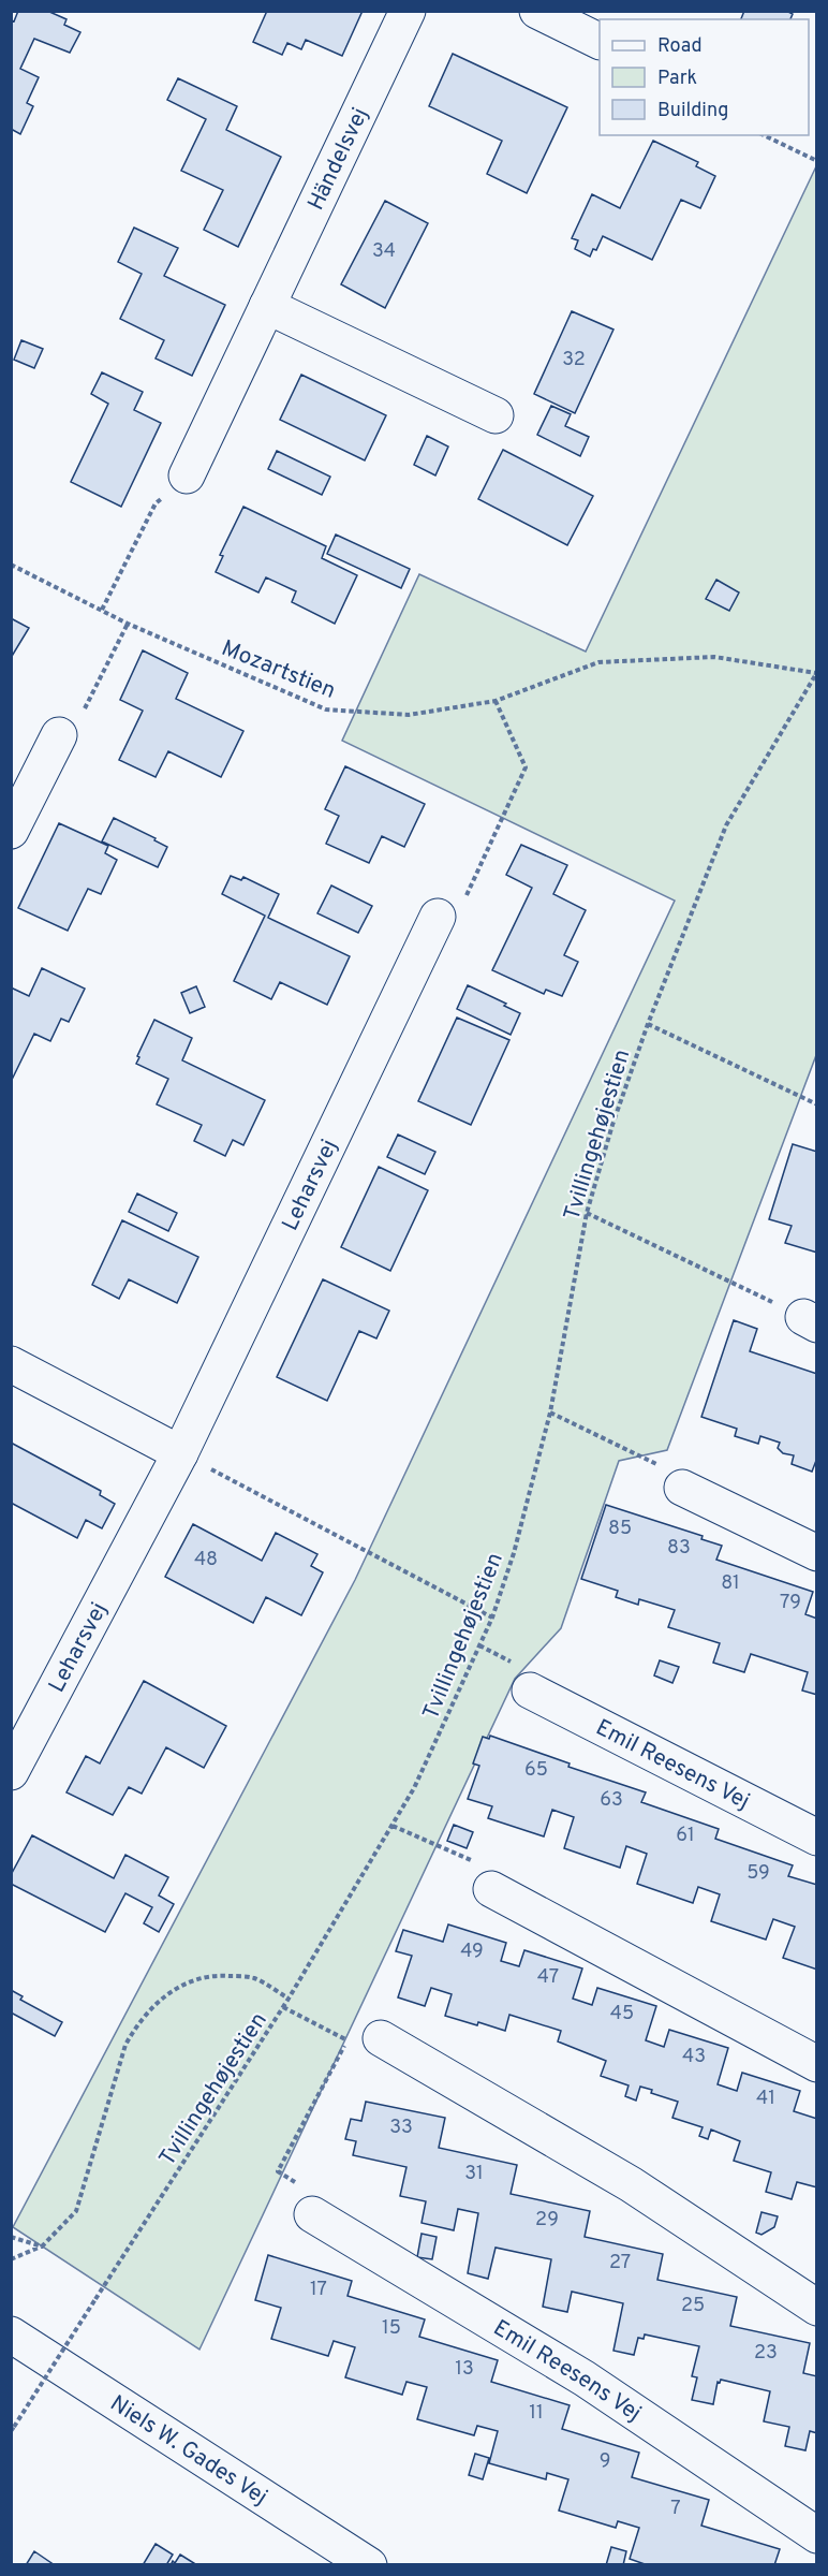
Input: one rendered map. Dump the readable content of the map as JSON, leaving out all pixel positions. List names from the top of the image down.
{
  "streets": {
    "street": [
      "Händelsvej",
      "Leharsvej",
      "Emil Reesens Vej",
      "Niels W. Gades Vej"
    ],
    "path": ["Mozartstien", "Tvillingehøjestien"]
  },
  "crossings": [
    ["Mozartstien", "Tvillingehøjestien"]
  ],
  "house_numbers": [
    "34",
    "32",
    "85",
    "83",
    "48",
    "81",
    "79",
    "65",
    "63",
    "61",
    "59",
    "49",
    "47",
    "45",
    "43",
    "41",
    "33",
    "31",
    "29",
    "27",
    "17",
    "25",
    "15",
    "23",
    "13",
    "11",
    "9",
    "7"
  ],
  "legend": ["Road", "Park", "Building"]
}
